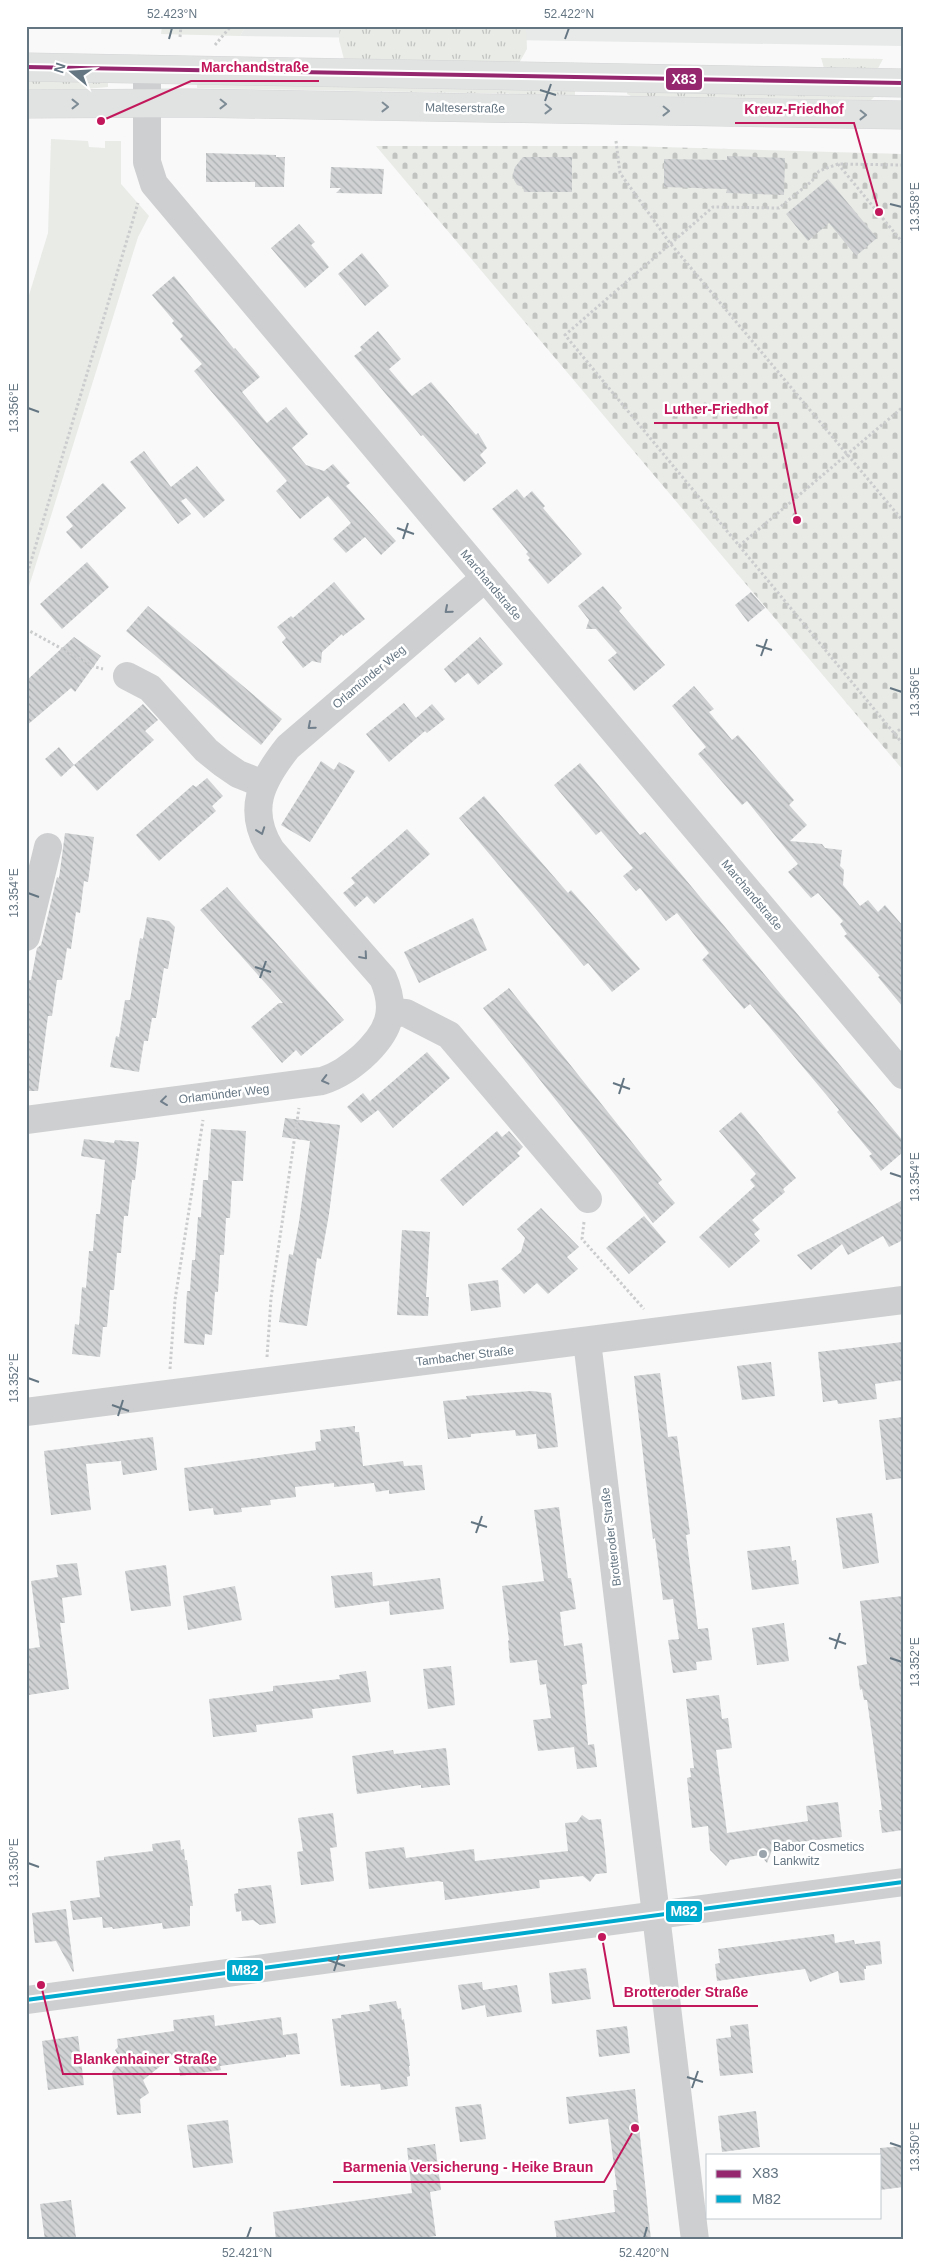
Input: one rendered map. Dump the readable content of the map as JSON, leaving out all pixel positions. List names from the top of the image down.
{
  "streets": {
    "main road": ["Malteserstraße"],
    "street": [
      "Marchandstraße",
      "Orlamünder Weg",
      "Tambacher Straße",
      "Brotteroder Straße"
    ]
  },
  "crossings": [
    ["Malteserstraße", "Marchandstraße"],
    ["Marchandstraße", "Orlamünder Weg"],
    ["Tambacher Straße", "Brotteroder Straße"]
  ],
  "places": [
    "Marchandstraße",
    "Kreuz-Friedhof",
    "Luther-Friedhof",
    "Babor Cosmetics Lankwitz",
    "Brotteroder Straße",
    "Blankenhainer Straße",
    "Barmenia Versicherung - Heike Braun"
  ],
  "lines": ["transit line X83", "transit line M82"],
  "legend": ["X83", "M82"],
  "north": "left",
  "coordinates": [
    "52.423°N",
    "52.422°N",
    "13.358°E",
    "13.356°E",
    "13.354°E",
    "13.352°E",
    "13.350°E",
    "52.421°N",
    "52.420°N"
  ]
}
